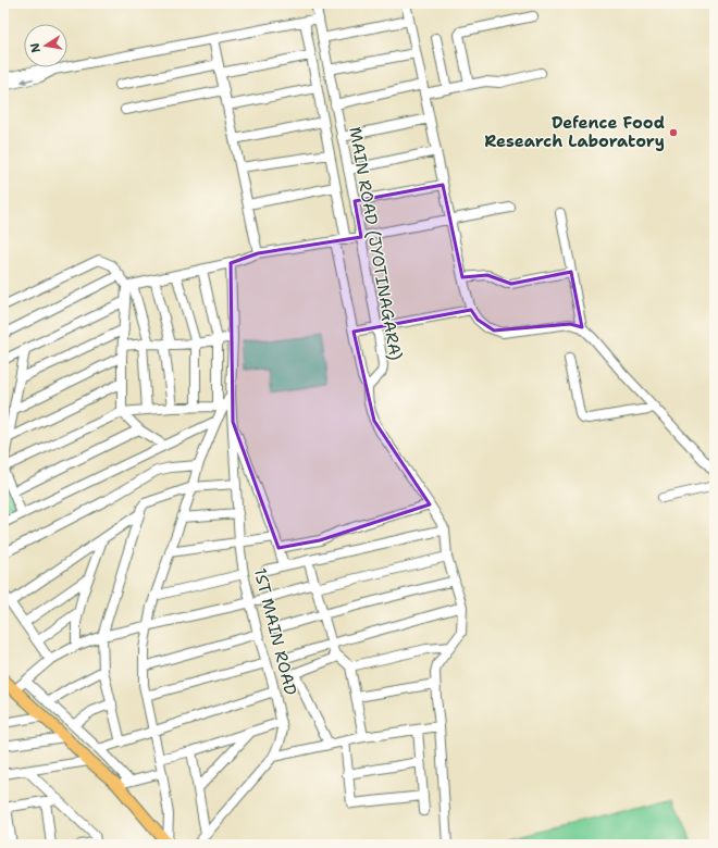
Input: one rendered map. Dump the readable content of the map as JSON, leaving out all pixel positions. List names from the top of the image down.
{
  "streets": {
    "street": ["MAIN ROAD (JYOTINAGARA)", "1ST MAIN ROAD"]
  },
  "places": ["Defence Food Research Laboratory"],
  "north": "left"
}
